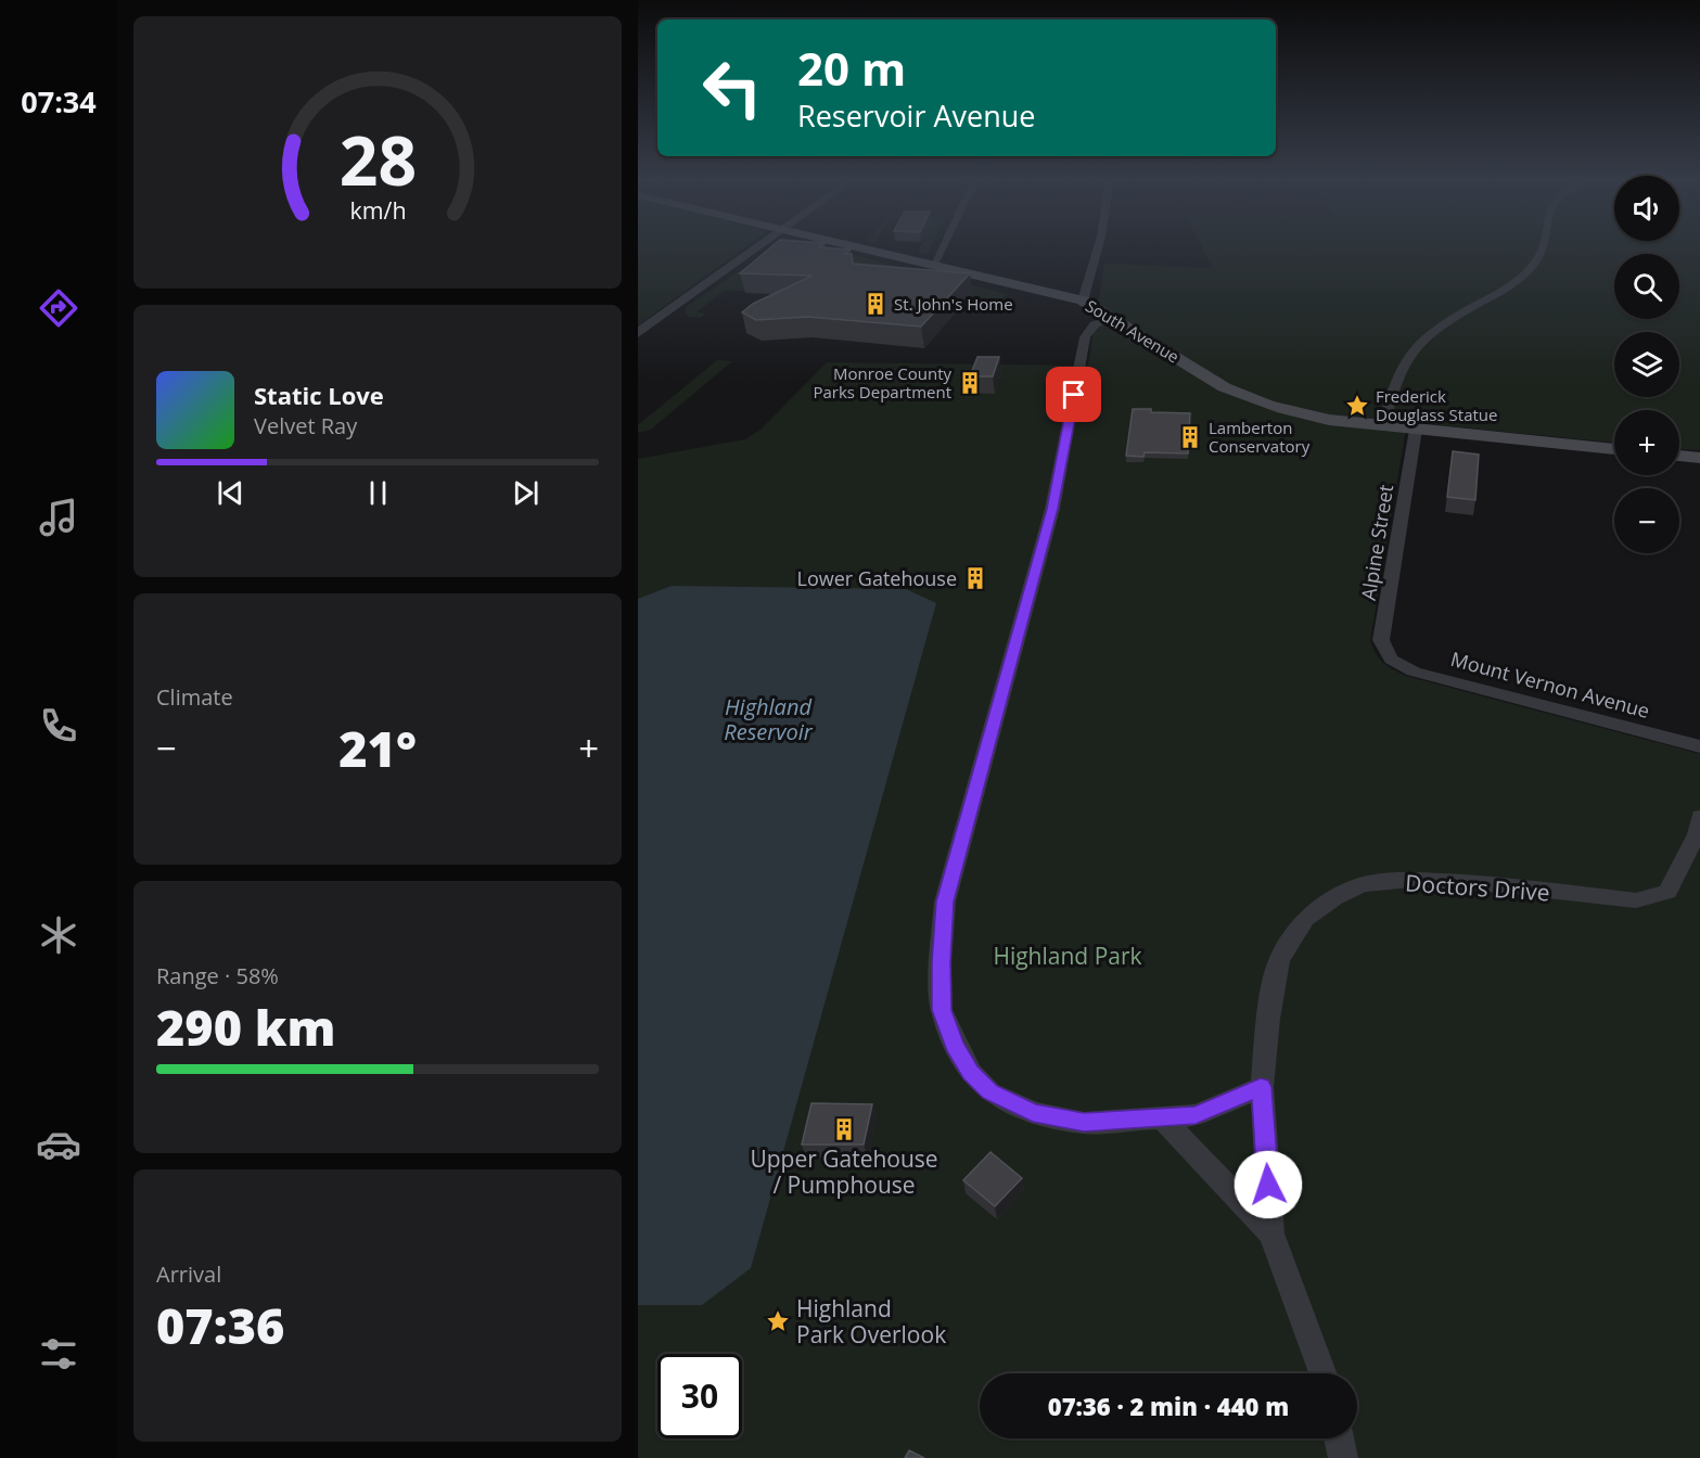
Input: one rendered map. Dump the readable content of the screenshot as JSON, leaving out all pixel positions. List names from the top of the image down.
{
  "streets": {
    "main road": ["South Avenue"],
    "street": ["Alpine Street", "Mount Vernon Avenue", "Doctors Drive"]
  },
  "crossings": [
    ["South Avenue", "Alpine Street"],
    ["Alpine Street", "Mount Vernon Avenue"]
  ],
  "water": ["Highland Reservoir"],
  "parks": ["Highland Park"],
  "places": {
    "building": [
      "St. John's Home",
      "Monroe County Parks Department",
      "Lamberton Conservatory",
      "Lower Gatehouse",
      "Upper Gatehouse / Pumphouse"
    ],
    "place": ["Frederick Douglass Statue", "Highland Park Overlook"]
  },
  "page": {
    "tabs": "07:34",
    "turn": ["20 m", "Reservoir Avenue"],
    "map_buttons": ["+", "−"],
    "song": ["Static Love", "Velvet Ray"],
    "tile": [
      "Climate",
      ["Range · 58%", "290 km"],
      ["Arrival", "07:36"]
    ],
    "heat": ["−", "21°", "+"],
    "limit": "30",
    "trip": "07:36 · 2 min · 440 m",
    "gauge": ["28", "km/h"]
  }
}
